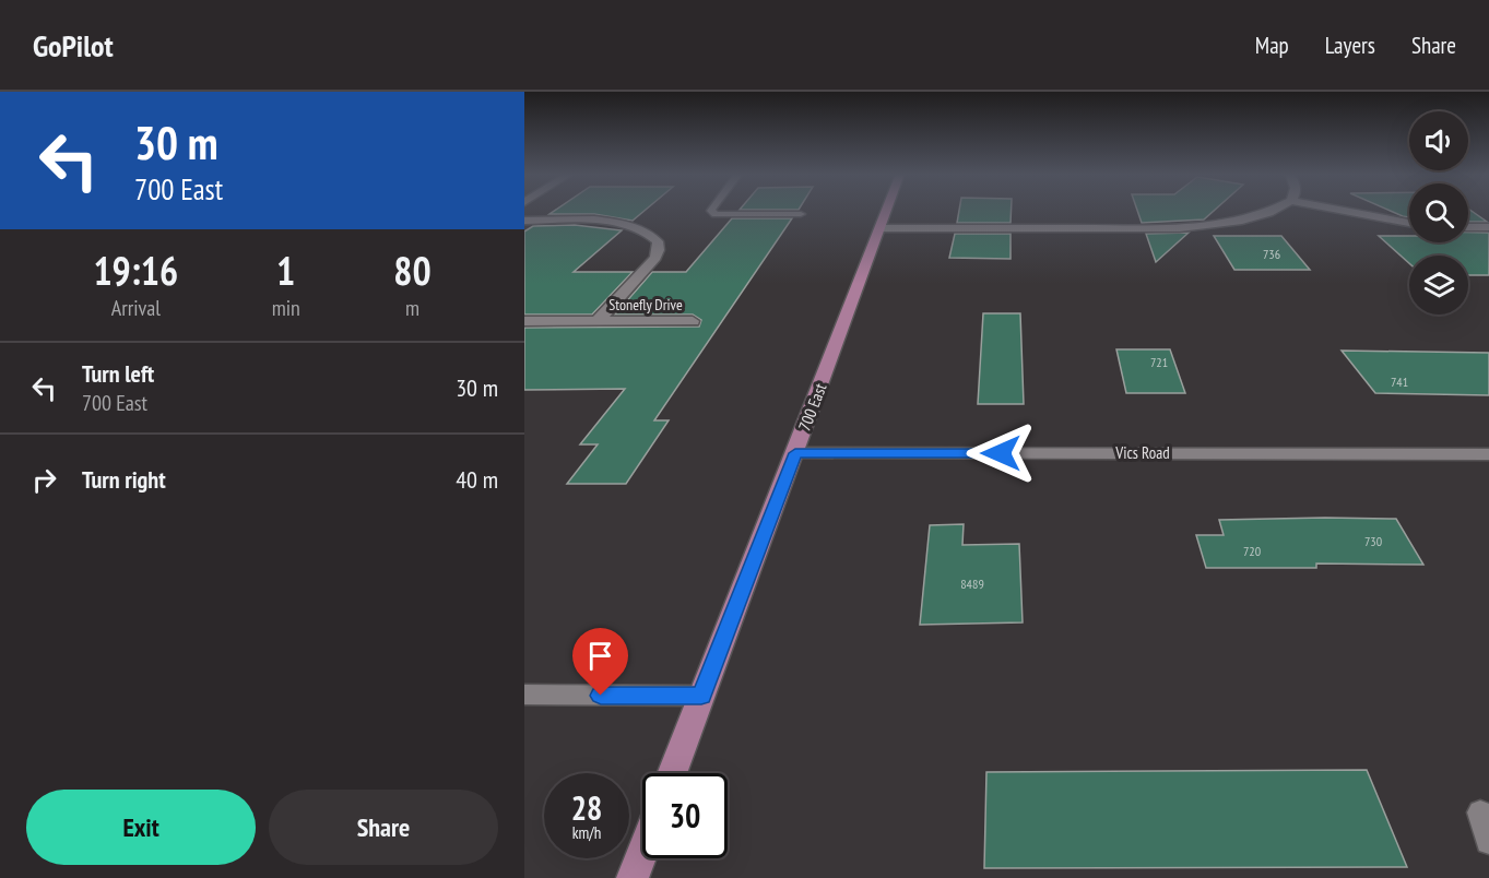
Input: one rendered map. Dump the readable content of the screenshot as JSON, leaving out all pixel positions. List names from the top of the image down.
{
  "streets": {
    "main road": ["700 East"],
    "street": ["Stonefly Drive", "Vics Road"]
  },
  "crossings": [
    ["700 East", "Vics Road"]
  ],
  "house_numbers": [
    "736",
    "721",
    "741",
    "730",
    "720",
    "8489"
  ],
  "page": {
    "header": "GoPilot",
    "nav": ["Map", "Layers", "Share"],
    "turn": ["30 m", "700 East"],
    "eta": [
      "19:16",
      "Arrival",
      "1",
      "min",
      "80",
      "m"
    ],
    "list": [
      {
        "name": "Turn left",
        "note": "700 East",
        "value": "30 m"
      },
      {
        "name": "Turn right",
        "value": "40 m"
      }
    ],
    "speed": "28 km/h",
    "limit": "30",
    "buttons": ["Exit", "Share"]
  }
}
